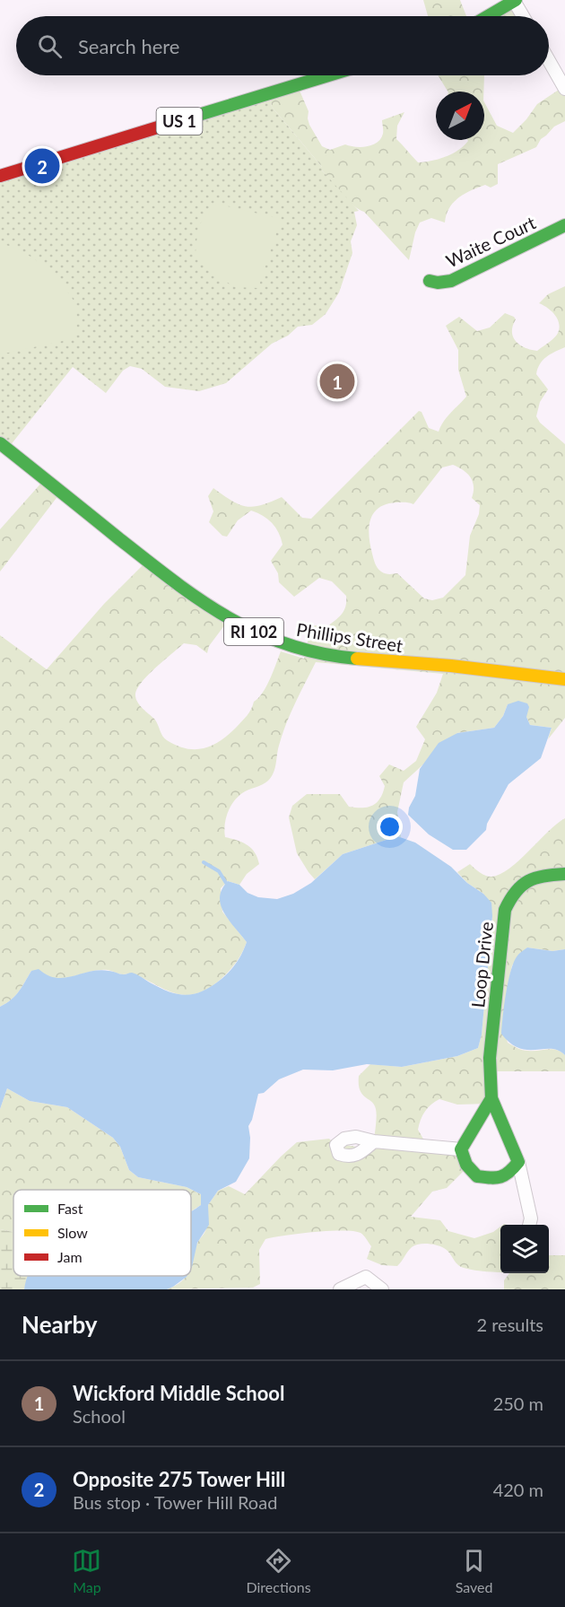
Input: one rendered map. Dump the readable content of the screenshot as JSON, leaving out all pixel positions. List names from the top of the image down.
{
  "streets": {
    "main road": [
      "US 1",
      "Waite Court",
      "RI 102",
      "Phillips Street",
      "Loop Drive"
    ]
  },
  "legend": ["Fast", "Slow", "Jam"],
  "north": "top right",
  "page": {
    "search": "Search here",
    "pins": ["2", "1"],
    "heading": ["Nearby", "2 results"],
    "list": [
      {
        "mark": "1",
        "name": "Wickford Middle School",
        "note": "School",
        "value": "250 m"
      },
      {
        "mark": "2",
        "name": "Opposite 275 Tower Hill",
        "note": "Bus stop · Tower Hill Road",
        "value": "420 m"
      }
    ],
    "nav": ["Map", "Directions", "Saved"]
  }
}
